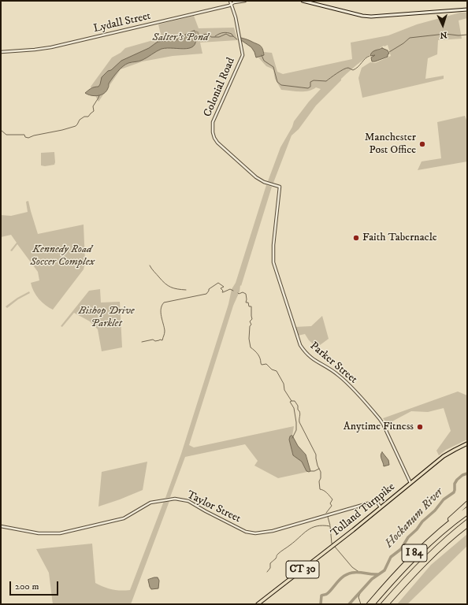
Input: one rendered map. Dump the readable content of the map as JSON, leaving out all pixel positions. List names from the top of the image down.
{
  "streets": {
    "highway": ["I 84"],
    "main road": ["Tolland Turnpike", "CT 30"],
    "street": [
      "Lydall Street",
      "Colonial Road",
      "Parker Street",
      "Taylor Street"
    ]
  },
  "crossings": [
    ["Lydall Street", "Colonial Road"],
    ["Colonial Road", "Parker Street"],
    ["Parker Street", "Tolland Turnpike"],
    ["Taylor Street", "Tolland Turnpike"]
  ],
  "water": ["Hockanum River"],
  "parks": ["Salter's Pond", "Kennedy Road Soccer Complex", "Bishop Drive Parklet"],
  "places": ["Manchester Post Office", "Faith Tabernacle", "Anytime Fitness"],
  "scale_bar": "200 m",
  "north": "bottom"
}
